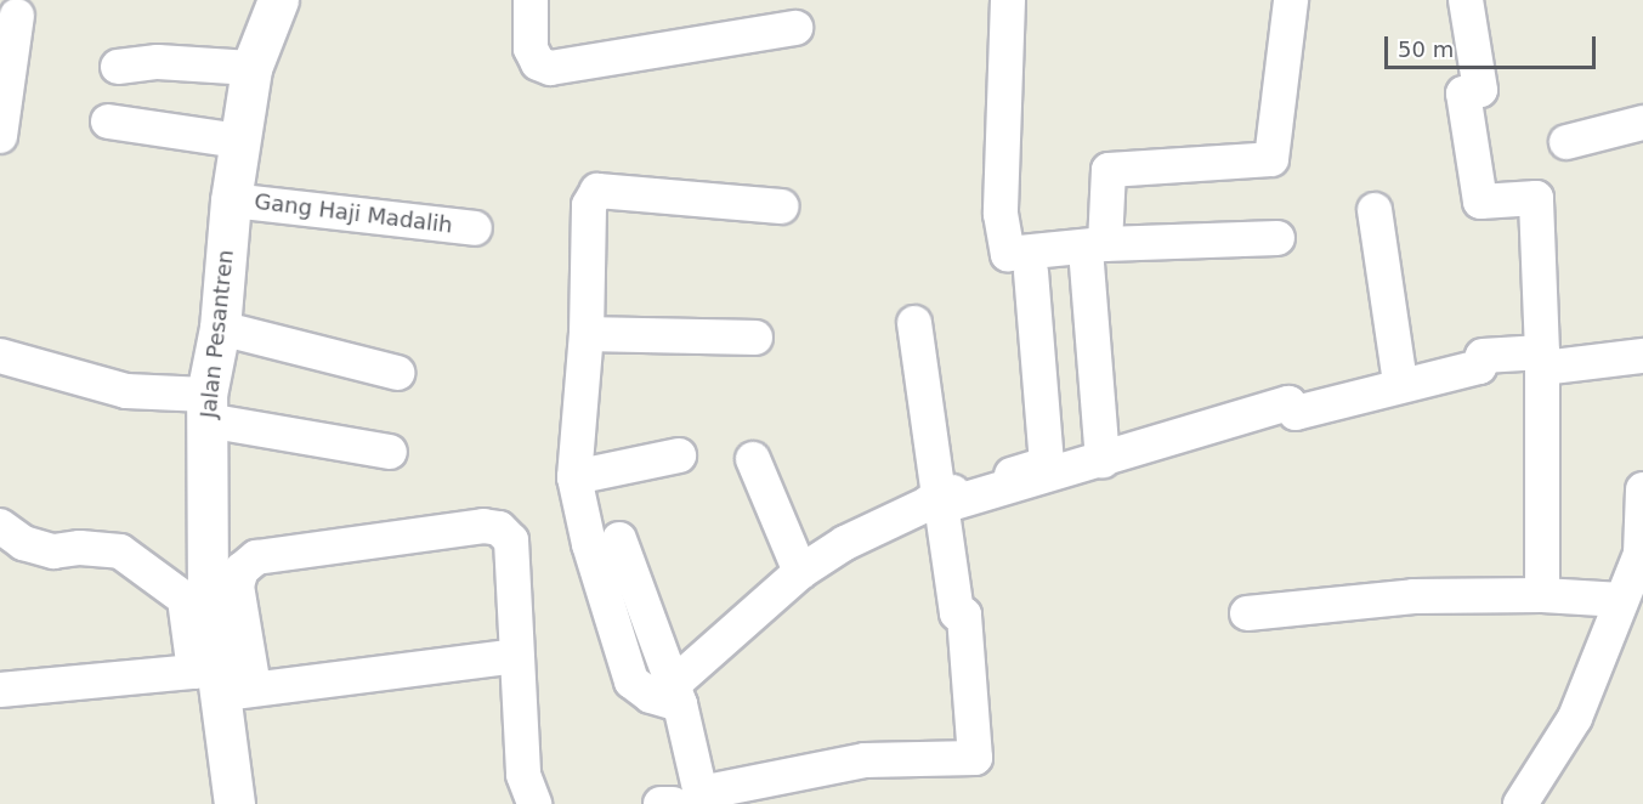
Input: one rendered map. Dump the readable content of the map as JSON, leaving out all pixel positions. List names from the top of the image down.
{
  "streets": {
    "street": ["Gang Haji Madalih", "Jalan Pesantren"]
  },
  "crossings": [
    ["Gang Haji Madalih", "Jalan Pesantren"]
  ],
  "scale_bar": "50 m"
}
